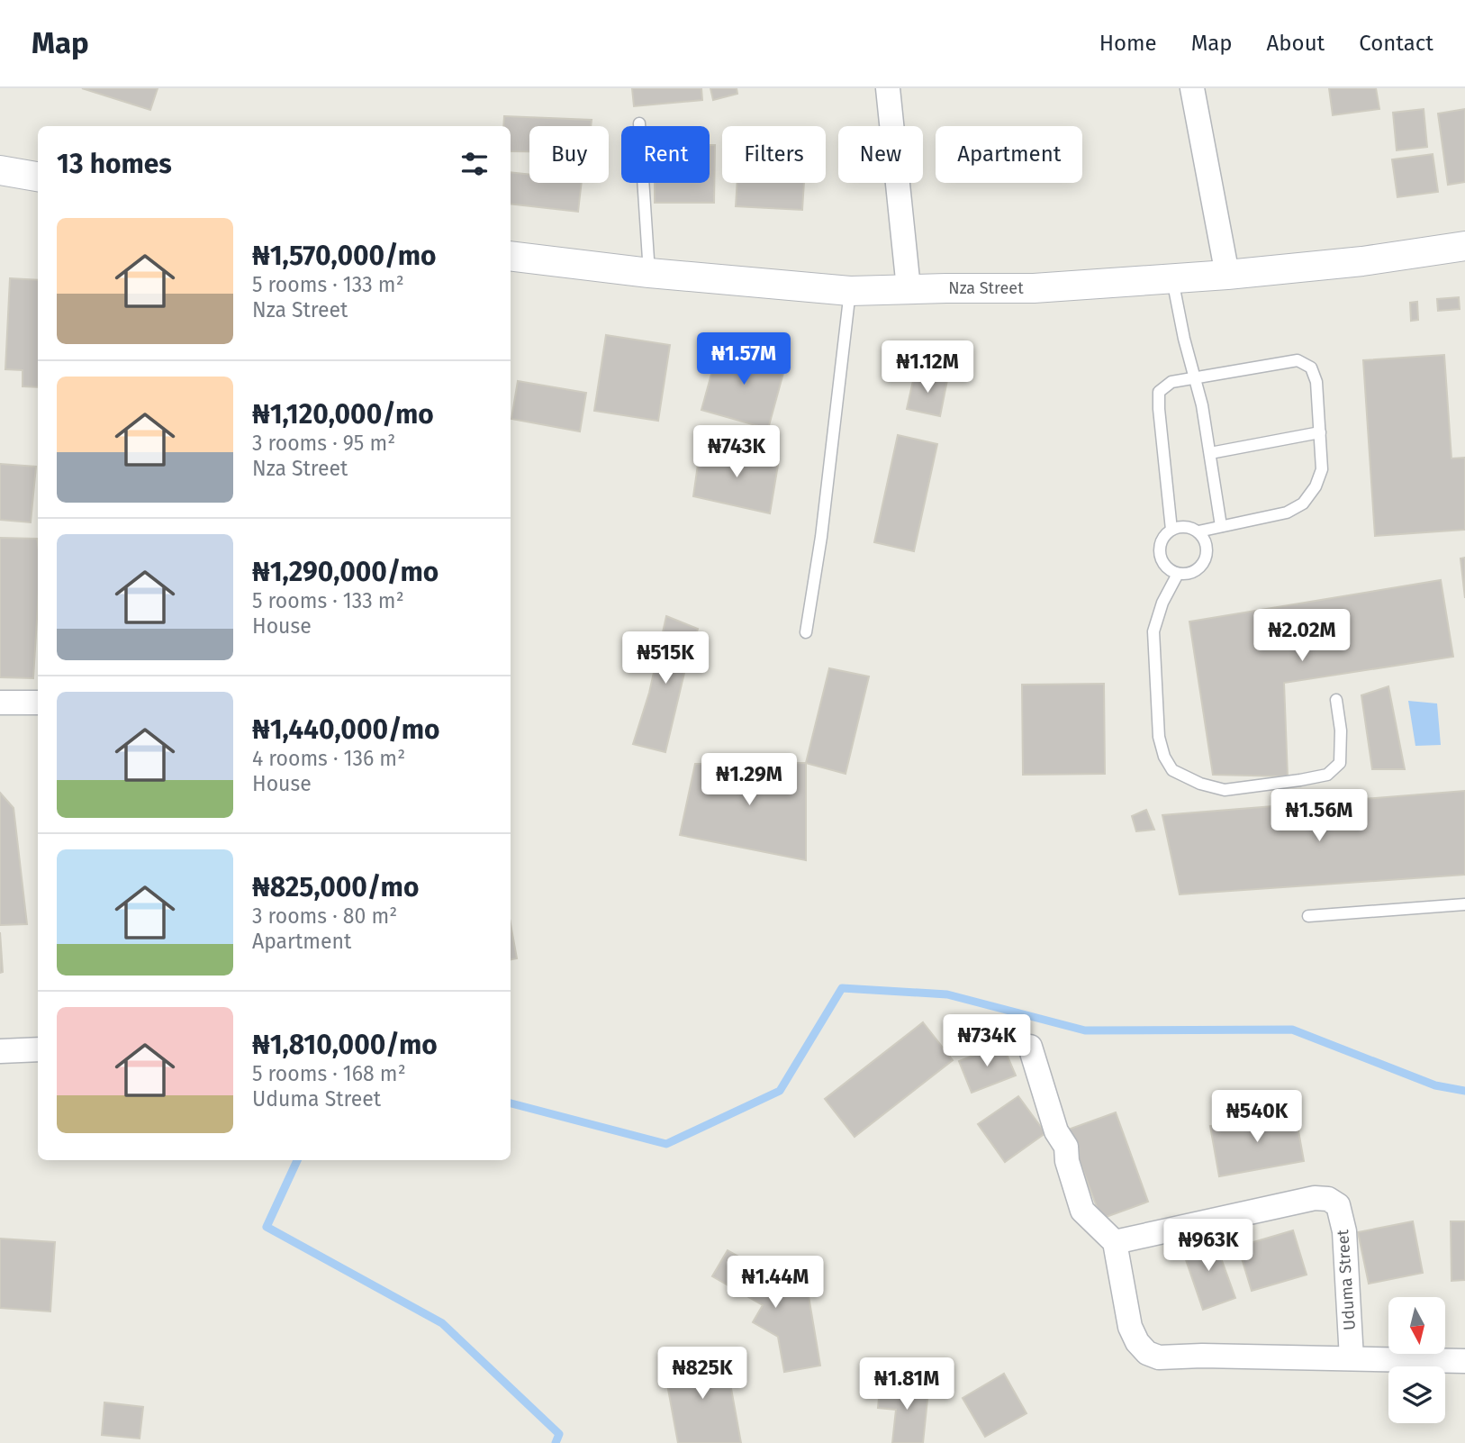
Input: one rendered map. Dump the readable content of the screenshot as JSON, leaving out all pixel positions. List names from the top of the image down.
{
  "streets": {
    "street": ["Nza Street", "Uduma Street"]
  },
  "north": "bottom",
  "page": {
    "header": "Map",
    "nav": [
      "Home",
      "Map",
      "About",
      "Contact"
    ],
    "chip": [
      "Buy",
      "Rent",
      "Filters",
      "New",
      "Apartment"
    ],
    "heading": "13 homes",
    "list": [
      {
        "name": "₦1,570,000/mo",
        "note": "5 rooms · 133 m² · Nza Street"
      },
      {
        "name": "₦1,120,000/mo",
        "note": "3 rooms · 95 m² · Nza Street"
      },
      {
        "name": "₦1,290,000/mo",
        "note": "5 rooms · 133 m² · House"
      },
      {
        "name": "₦1,440,000/mo",
        "note": "4 rooms · 136 m² · House"
      },
      {
        "name": "₦825,000/mo",
        "note": "3 rooms · 80 m² · Apartment"
      },
      {
        "name": "₦1,810,000/mo",
        "note": "5 rooms · 168 m² · Uduma Street"
      }
    ],
    "price": [
      "₦1.57M",
      "₦1.12M",
      "₦743K",
      "₦2.02M",
      "₦515K",
      "₦1.29M",
      "₦1.56M",
      "₦734K",
      "₦540K",
      "₦963K",
      "₦1.44M",
      "₦825K",
      "₦1.81M"
    ]
  }
}
